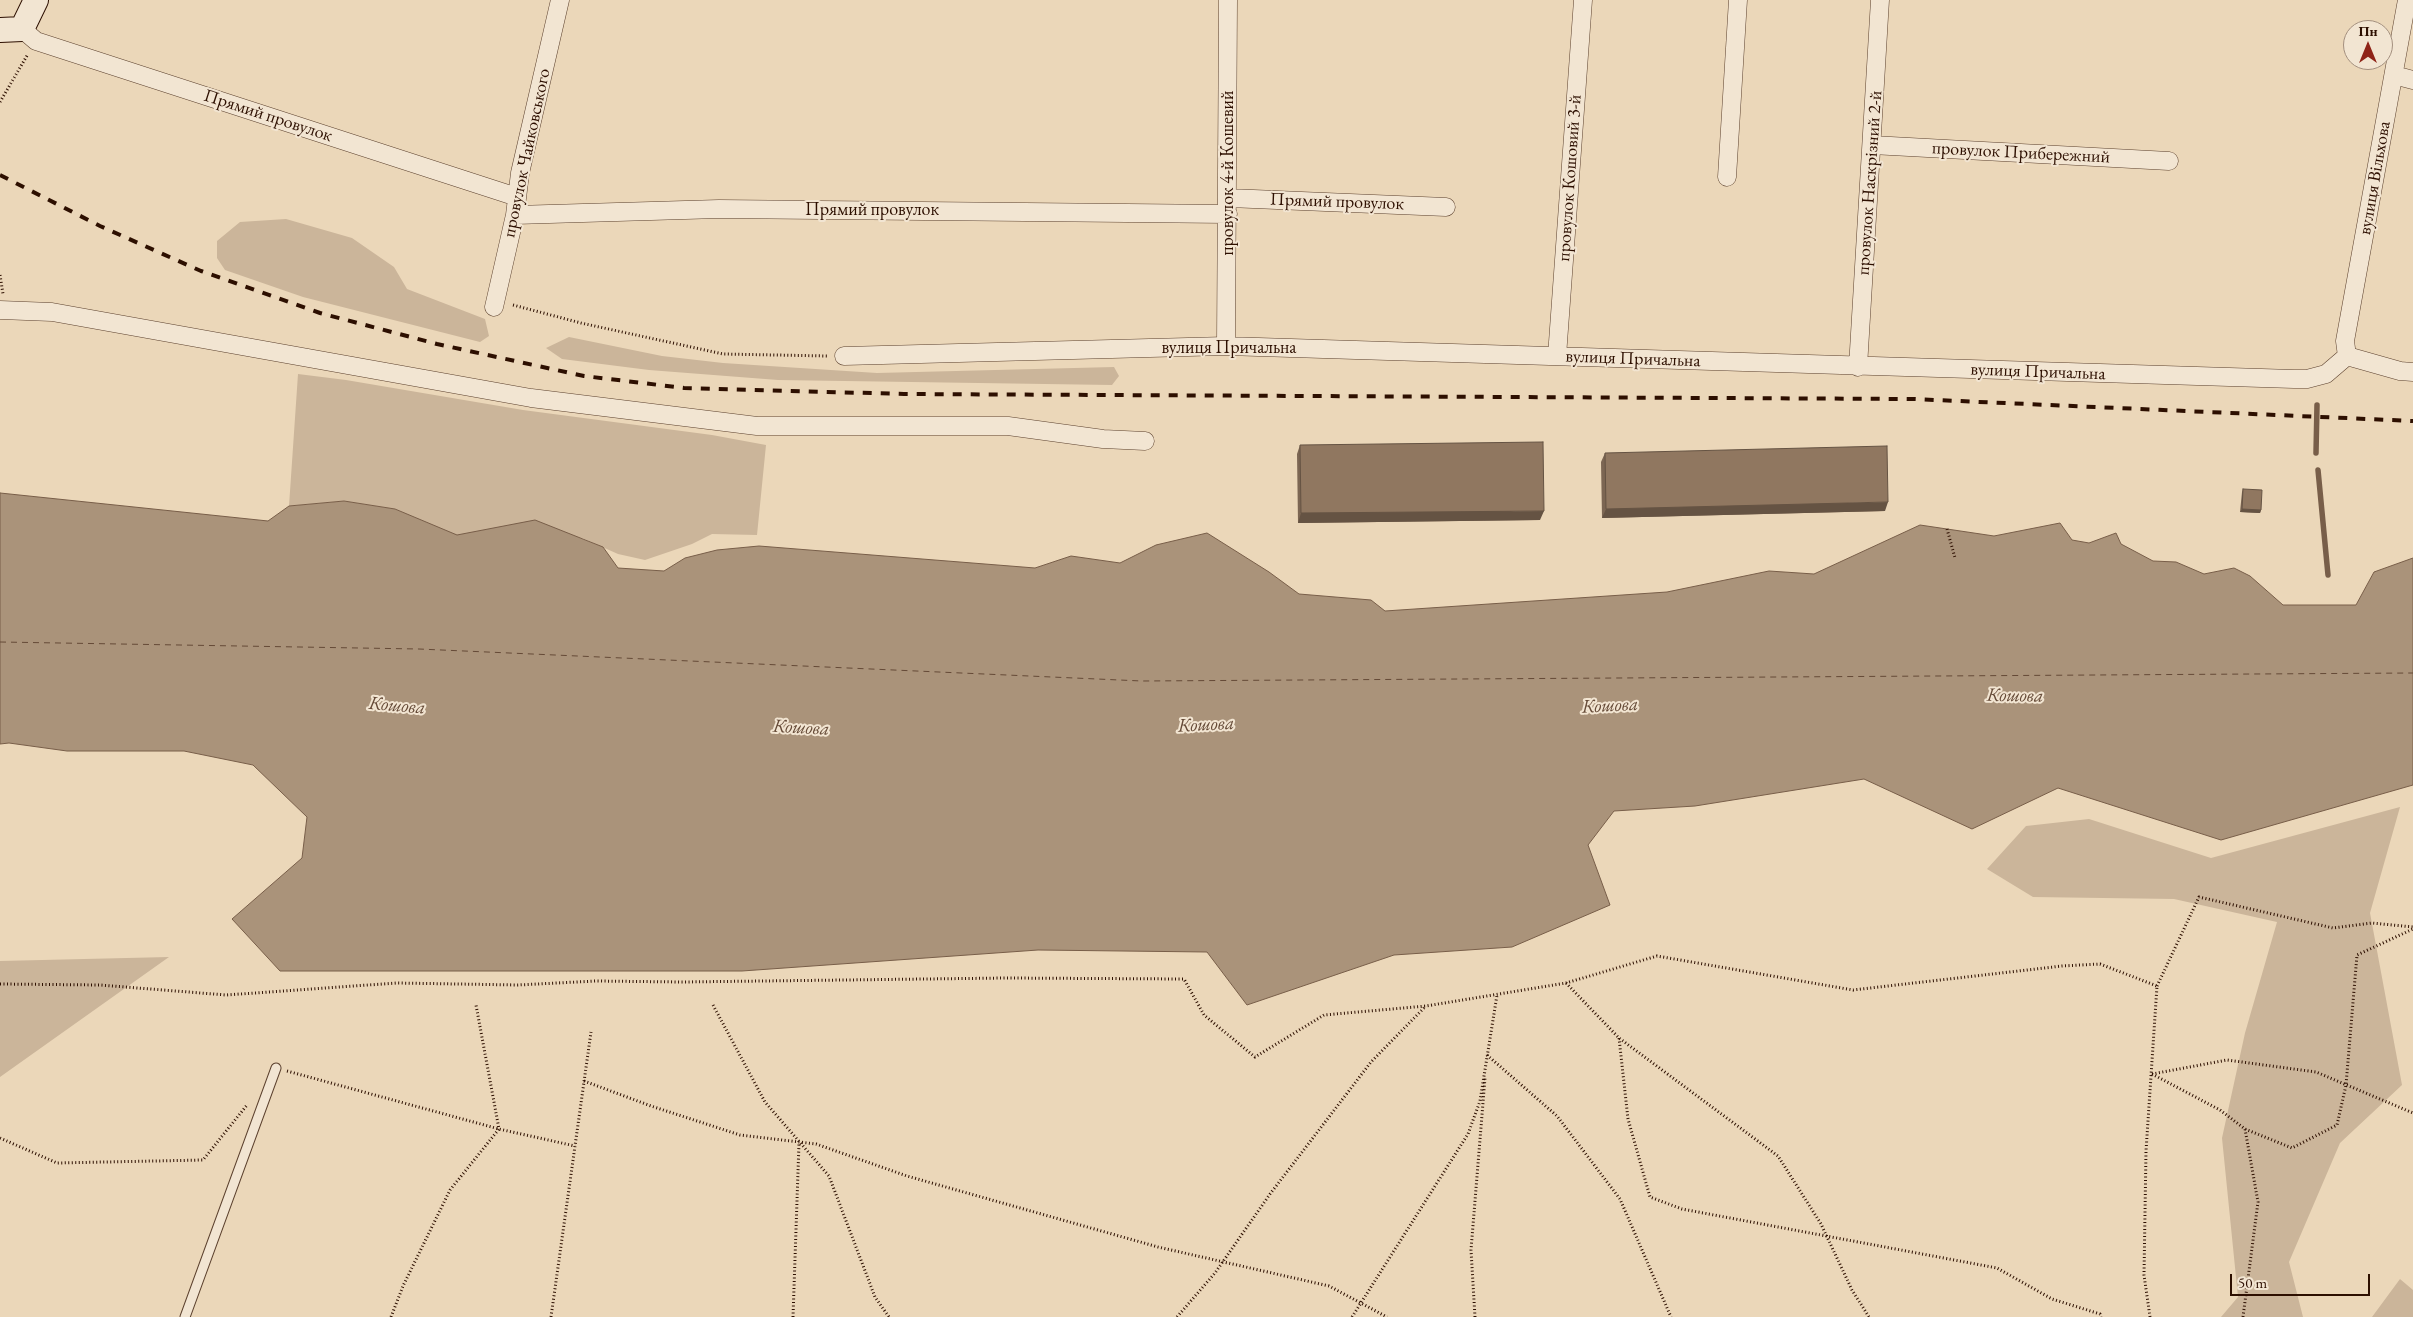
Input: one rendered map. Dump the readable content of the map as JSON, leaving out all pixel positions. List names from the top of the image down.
{
  "streets": {
    "street": [
      "Прямий провулок",
      "провулок Чайковського",
      "провулок Прибережний",
      "провулок 4-й Кошевий",
      "провулок Кошовий 3-й",
      "вулиця Вільхова",
      "провулок Наскрізний 2-й",
      "вулиця Причальна"
    ]
  },
  "crossings": [
    ["Прямий провулок", "провулок Чайковського"],
    ["Прямий провулок", "провулок 4-й Кошевий"],
    ["провулок Прибережний", "провулок Наскрізний 2-й"],
    ["провулок 4-й Кошевий", "вулиця Причальна"],
    ["провулок Кошовий 3-й", "вулиця Причальна"],
    ["вулиця Вільхова", "вулиця Причальна"],
    ["провулок Наскрізний 2-й", "вулиця Причальна"]
  ],
  "water": ["Кошова"],
  "scale_bar": "50 m",
  "north": "top"
}
